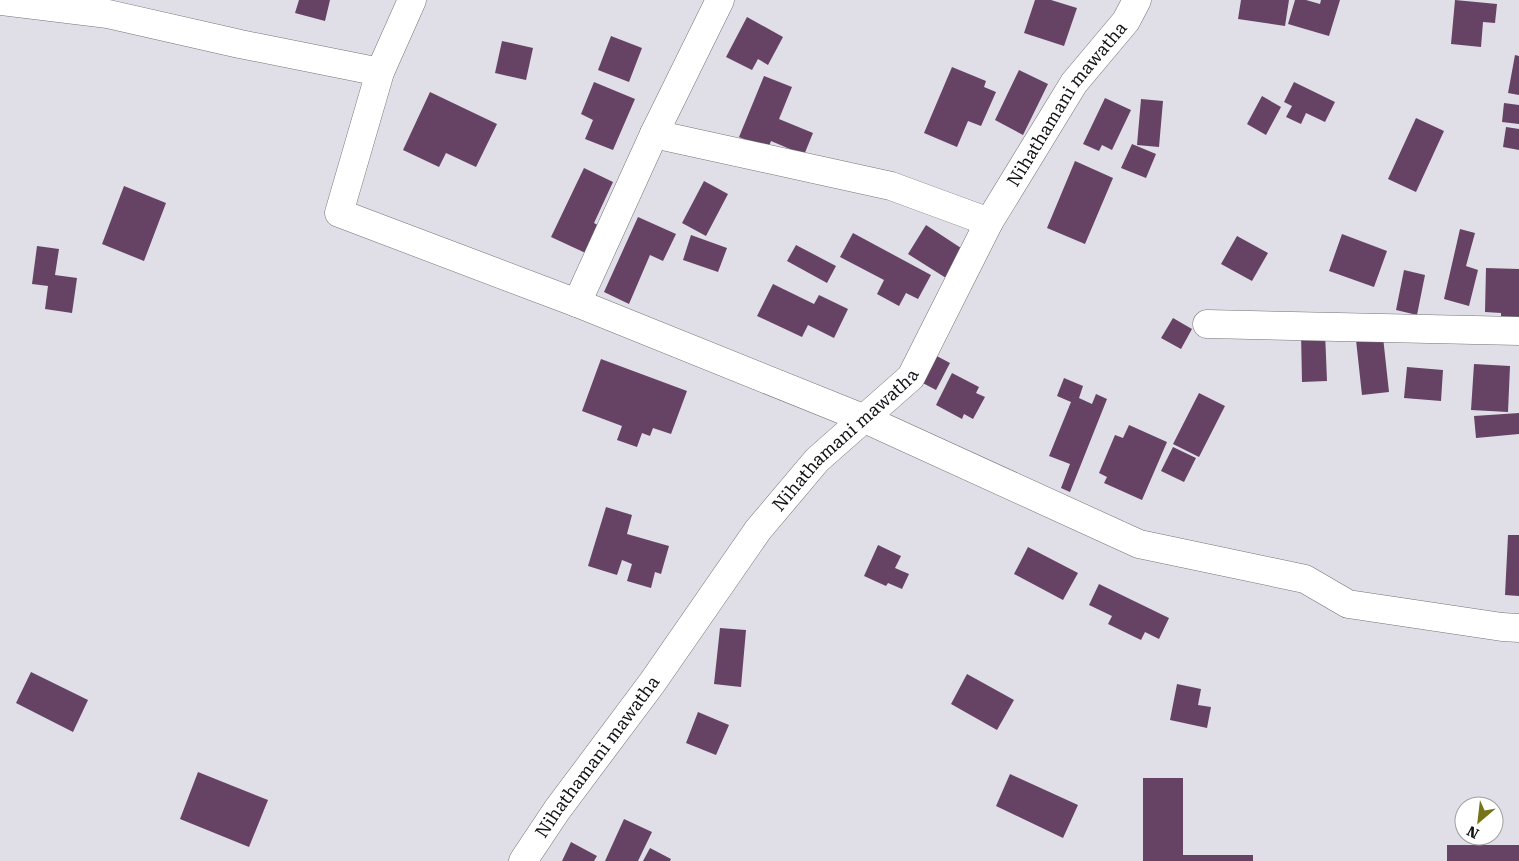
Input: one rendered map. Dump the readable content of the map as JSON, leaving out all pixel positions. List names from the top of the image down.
{
  "streets": {
    "street": ["Nihathamani mawatha"]
  },
  "north": "bottom left"
}
